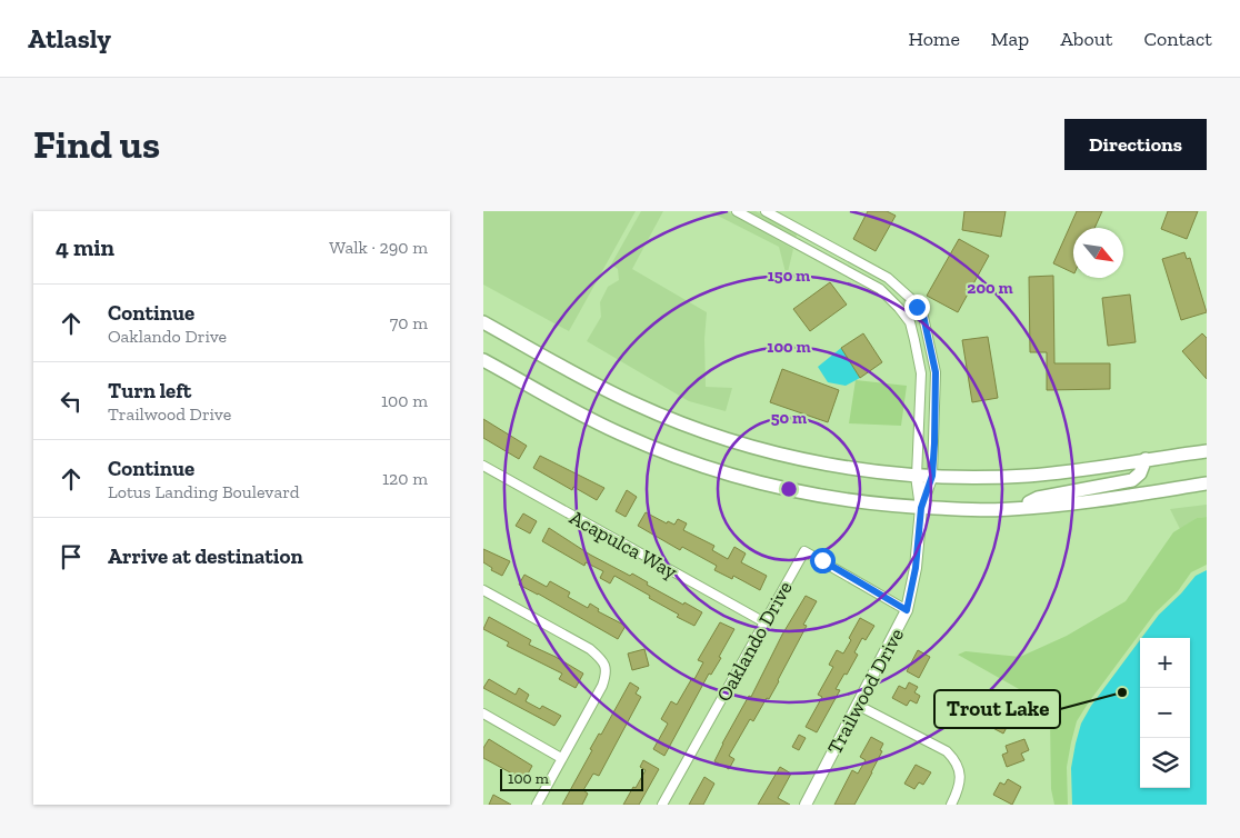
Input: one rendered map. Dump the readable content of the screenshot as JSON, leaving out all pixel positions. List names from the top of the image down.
{
  "streets": {
    "street": ["Acapulca Way", "Oaklando Drive", "Trailwood Drive"]
  },
  "crossings": [
    ["Acapulca Way", "Oaklando Drive"],
    ["Oaklando Drive", "Trailwood Drive"]
  ],
  "places": ["Trout Lake"],
  "scale_bar": "100 m",
  "north": "bottom right",
  "page": {
    "header": "Atlasly",
    "nav": [
      "Home",
      "Map",
      "About",
      "Contact"
    ],
    "buttons": "Directions",
    "title": "Find us",
    "heading": ["4 min", "Walk · 290 m"],
    "list": [
      ["Continue", "Oaklando Drive", "70 m"],
      ["Turn left", "Trailwood Drive", "100 m"],
      ["Continue", "Lotus Landing Boulevard", "120 m"],
      "Arrive at destination"
    ],
    "map_buttons": ["+", "−"],
    "scale": "100 m"
  },
  "rings": [
    "150 m",
    "200 m",
    "100 m",
    "50 m"
  ]
}
